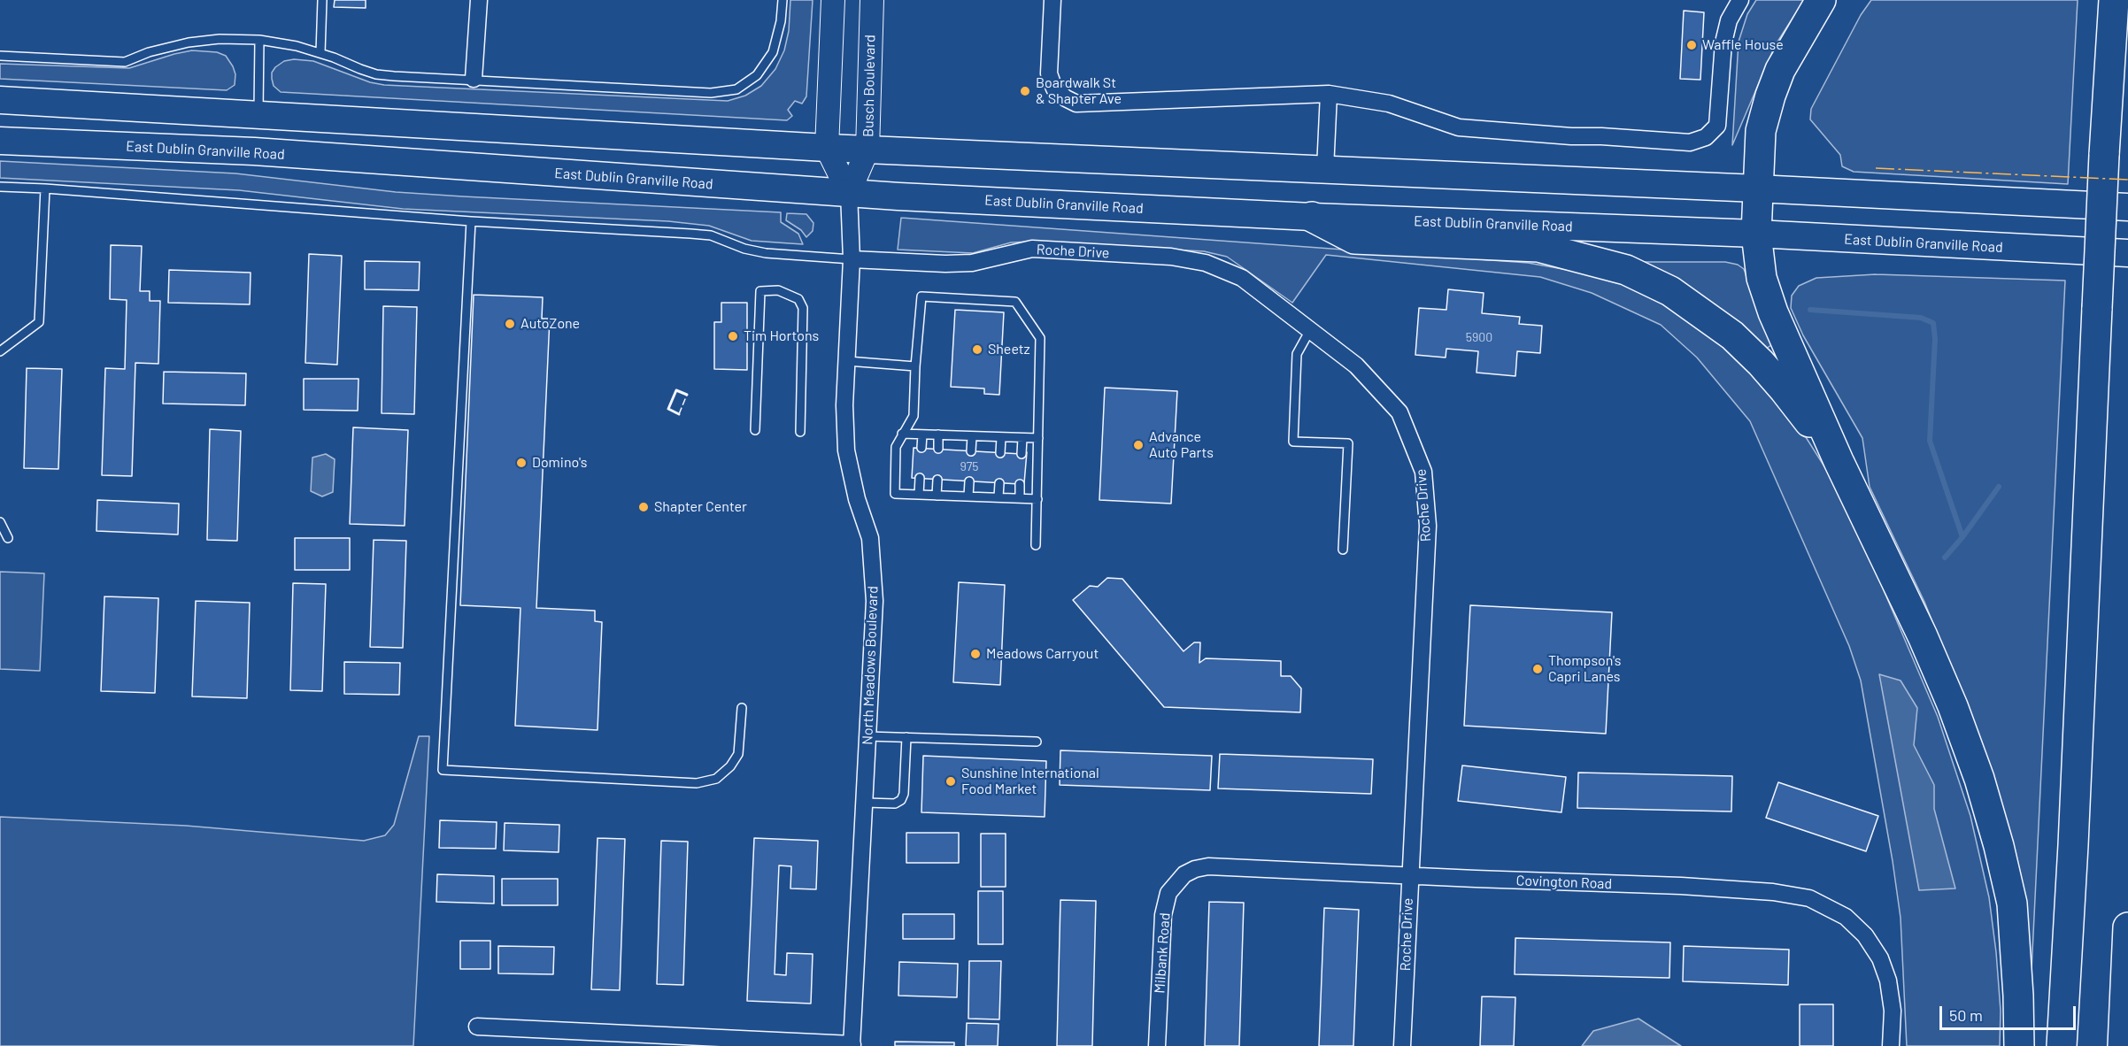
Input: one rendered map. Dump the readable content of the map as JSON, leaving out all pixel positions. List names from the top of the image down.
{
  "streets": {
    "main road": ["Busch Boulevard", "East Dublin Granville Road"],
    "street": [
      "Roche Drive",
      "North Meadows Boulevard",
      "Covington Road",
      "Milbank Road"
    ]
  },
  "crossings": [
    ["Busch Boulevard", "East Dublin Granville Road"],
    ["Busch Boulevard", "North Meadows Boulevard"],
    ["East Dublin Granville Road", "North Meadows Boulevard"],
    ["Roche Drive", "North Meadows Boulevard"],
    ["Roche Drive", "Covington Road"],
    ["Covington Road", "Milbank Road"]
  ],
  "places": [
    "Waffle House",
    "Boardwalk St & Shapter Ave",
    "AutoZone",
    "Tim Hortons",
    "Sheetz",
    "Advance Auto Parts",
    "Domino's",
    "Shapter Center",
    "Meadows Carryout",
    "Thompson's Capri Lanes",
    "Sunshine International Food Market"
  ],
  "house_numbers": ["5900", "975"],
  "scale_bar": "50 m"
}
